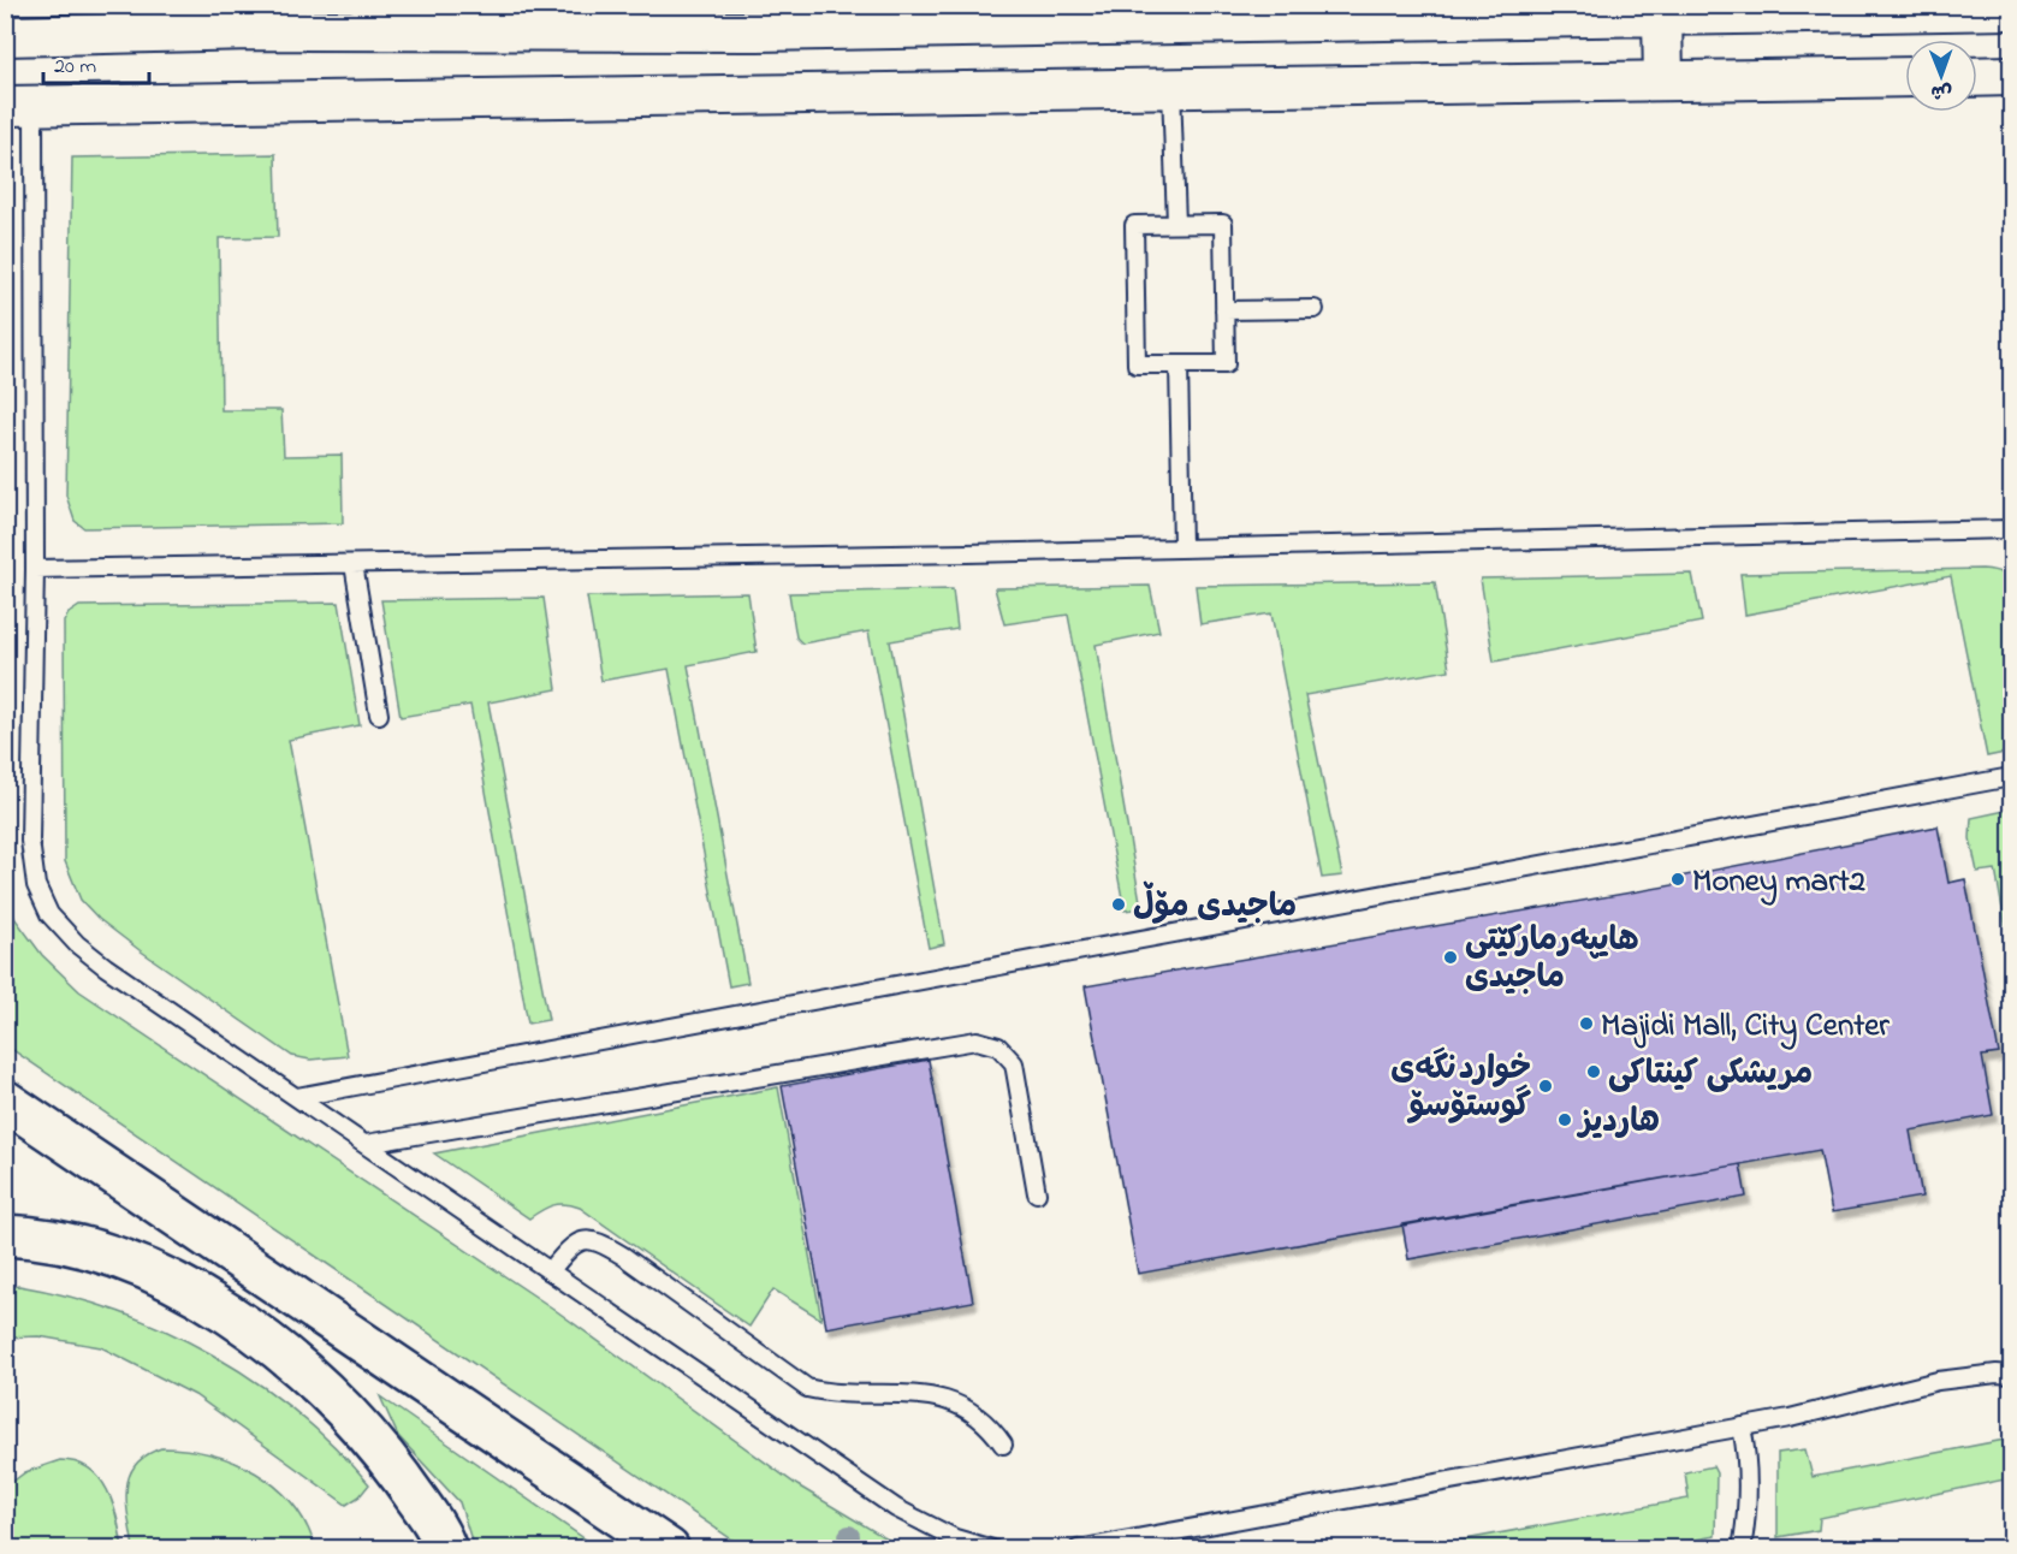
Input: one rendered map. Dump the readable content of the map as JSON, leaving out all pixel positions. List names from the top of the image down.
{
  "places": [
    "Money mart2",
    "ماجیدی مۆڵ",
    "هایپەرمارکێتی ماجیدی",
    "Majidi Mall, City Center",
    "مریشکی کینتاکی",
    "خواردنگەی گوستۆسۆ",
    "هاردیز"
  ],
  "scale_bar": "20 m",
  "north": "bottom"
}
